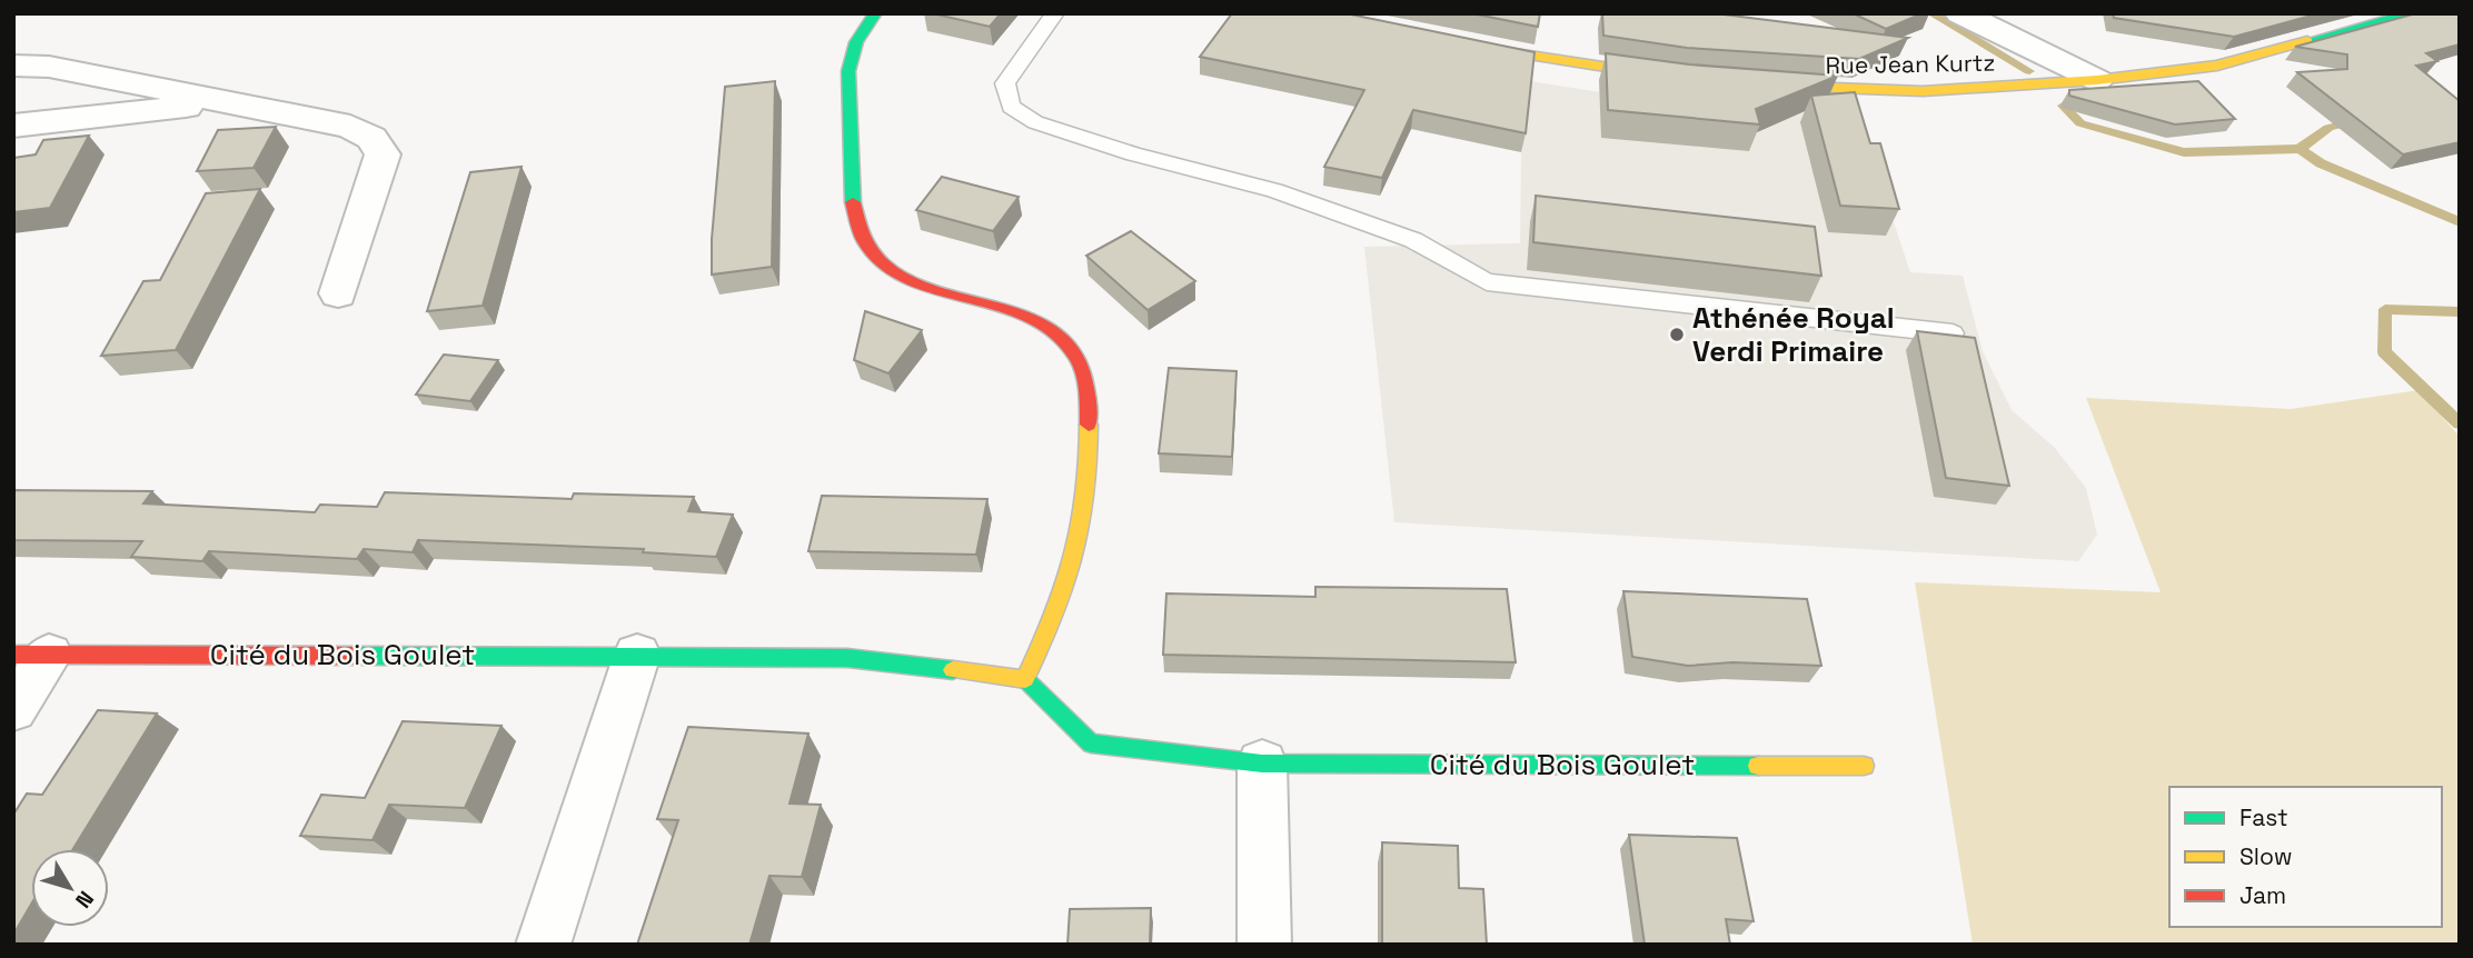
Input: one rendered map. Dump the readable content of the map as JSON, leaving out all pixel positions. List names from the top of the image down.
{
  "streets": {
    "street": ["Rue Jean Kurtz", "Cité du Bois Goulet"]
  },
  "places": ["Athénée Royal Verdi Primaire"],
  "legend": ["Fast", "Slow", "Jam"],
  "north": "bottom right"
}
